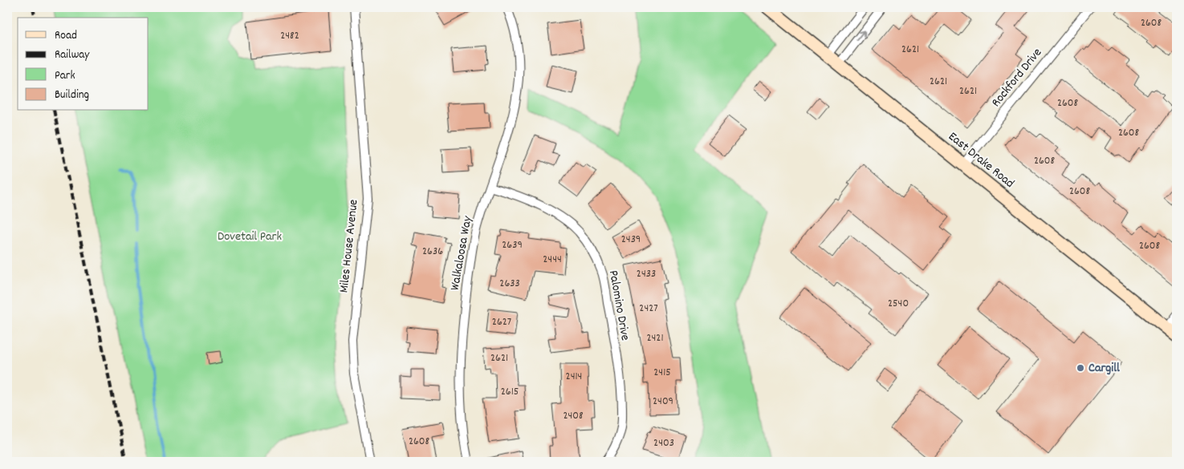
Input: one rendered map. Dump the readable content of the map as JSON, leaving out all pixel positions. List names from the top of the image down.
{
  "streets": {
    "main road": ["East Drake Road"],
    "street": [
      "Rockford Drive",
      "Miles House Avenue",
      "Walkaloosa Way",
      "Palomino Drive"
    ]
  },
  "crossings": [
    ["Rockford Drive", "East Drake Road"],
    ["Walkaloosa Way", "Palomino Drive"]
  ],
  "parks": ["Dovetail Park"],
  "places": ["Cargill"],
  "house_numbers": [
    "2608",
    "2482",
    "2621",
    "2621",
    "2621",
    "2608",
    "2608",
    "2608",
    "2608",
    "2439",
    "2639",
    "2608",
    "2636",
    "2444",
    "2433",
    "2633",
    "2540",
    "2427",
    "2627",
    "2421",
    "2621",
    "2415",
    "2414",
    "2615",
    "2409",
    "2408",
    "2608",
    "2403"
  ],
  "legend": [
    "Road",
    "Railway",
    "Park",
    "Building"
  ]
}
